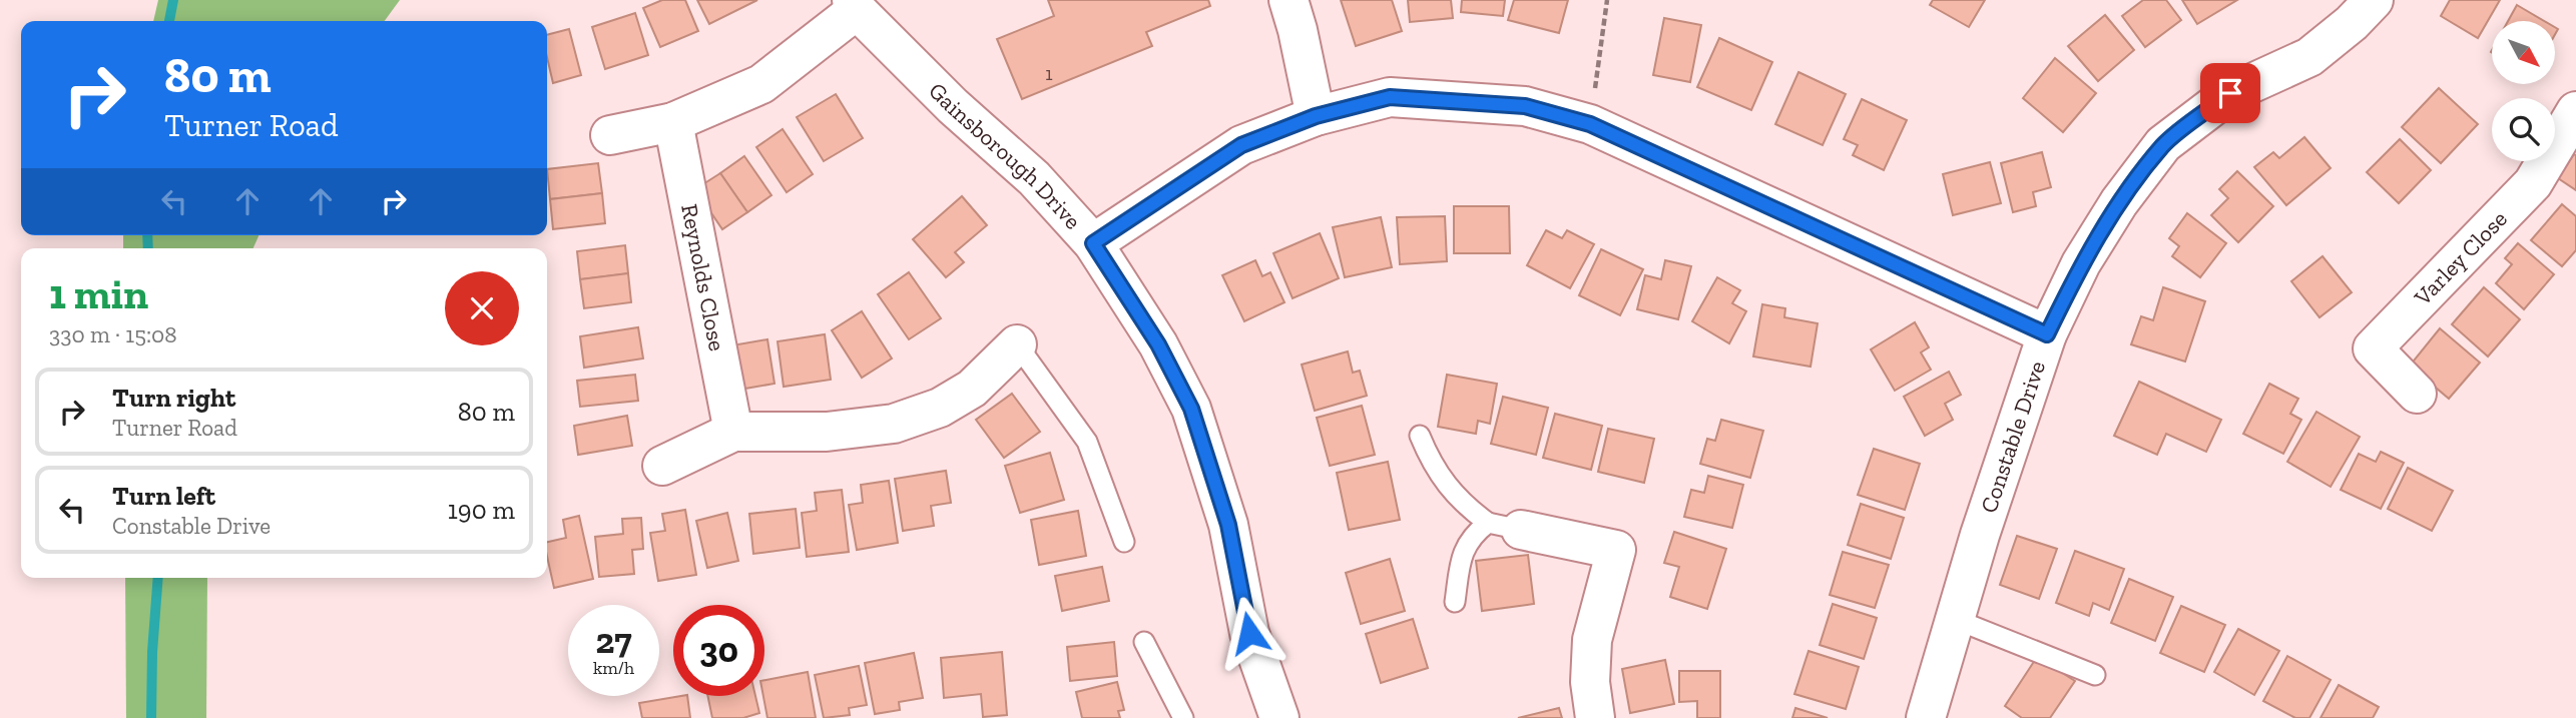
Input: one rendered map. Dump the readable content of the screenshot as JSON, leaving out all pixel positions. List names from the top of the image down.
{
  "streets": {
    "street": [
      "Gainsborough Drive",
      "Varley Close",
      "Reynolds Close",
      "Constable Drive"
    ]
  },
  "house_numbers": ["1"],
  "north": "bottom right",
  "page": {
    "turn": ["80 m", "Turner Road"],
    "heading": ["1 min", "330 m · 15:08"],
    "list": [
      {
        "name": "Turn right",
        "note": "Turner Road",
        "value": "80 m"
      },
      {
        "name": "Turn left",
        "note": "Constable Drive",
        "value": "190 m"
      }
    ],
    "speed": "27 km/h",
    "limit": "30"
  }
}
